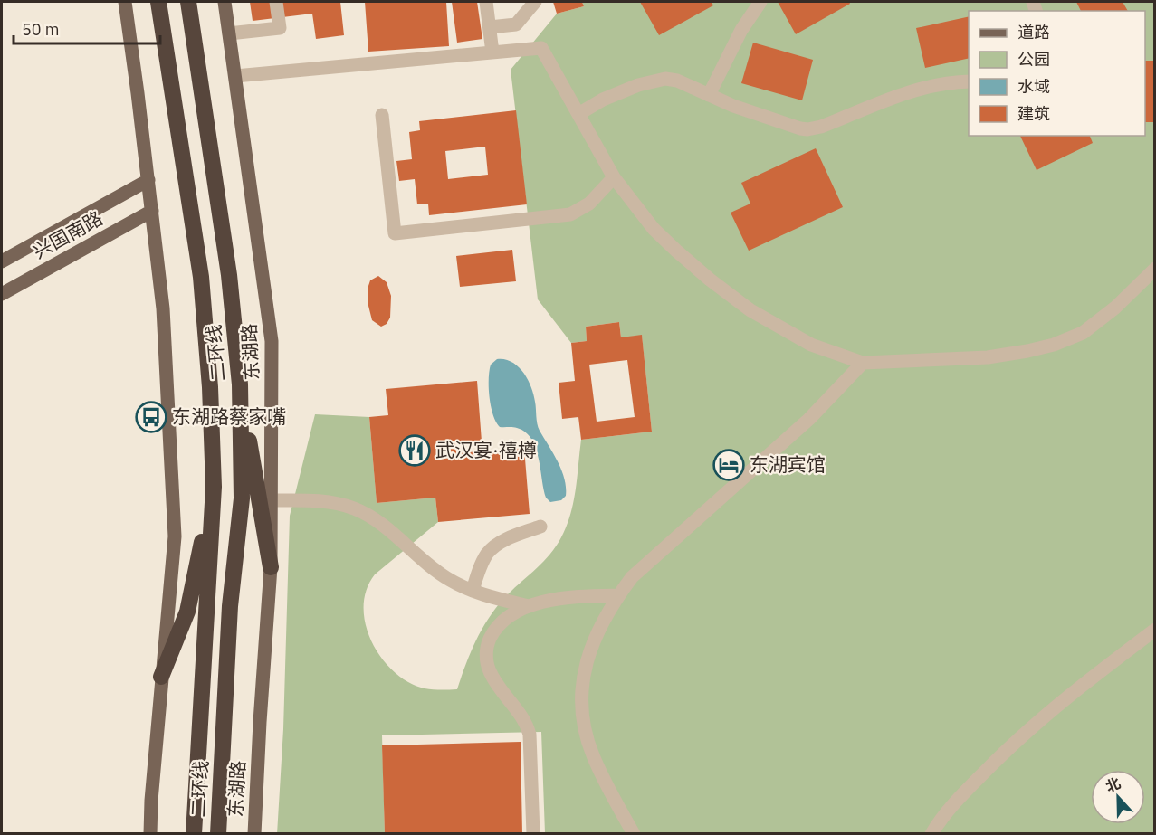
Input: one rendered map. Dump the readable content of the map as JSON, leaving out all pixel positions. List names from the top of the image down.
{
  "streets": {
    "highway": ["二环线"],
    "main road": ["兴国南路", "东湖路"]
  },
  "places": {
    "bus stop": ["东湖路蔡家嘴"],
    "restaurant": ["武汉宴·禧樽"],
    "hotel": ["东湖宾馆"]
  },
  "legend": [
    "道路",
    "公园",
    "水域",
    "建筑"
  ],
  "scale_bar": "50 m",
  "north": "top"
}
